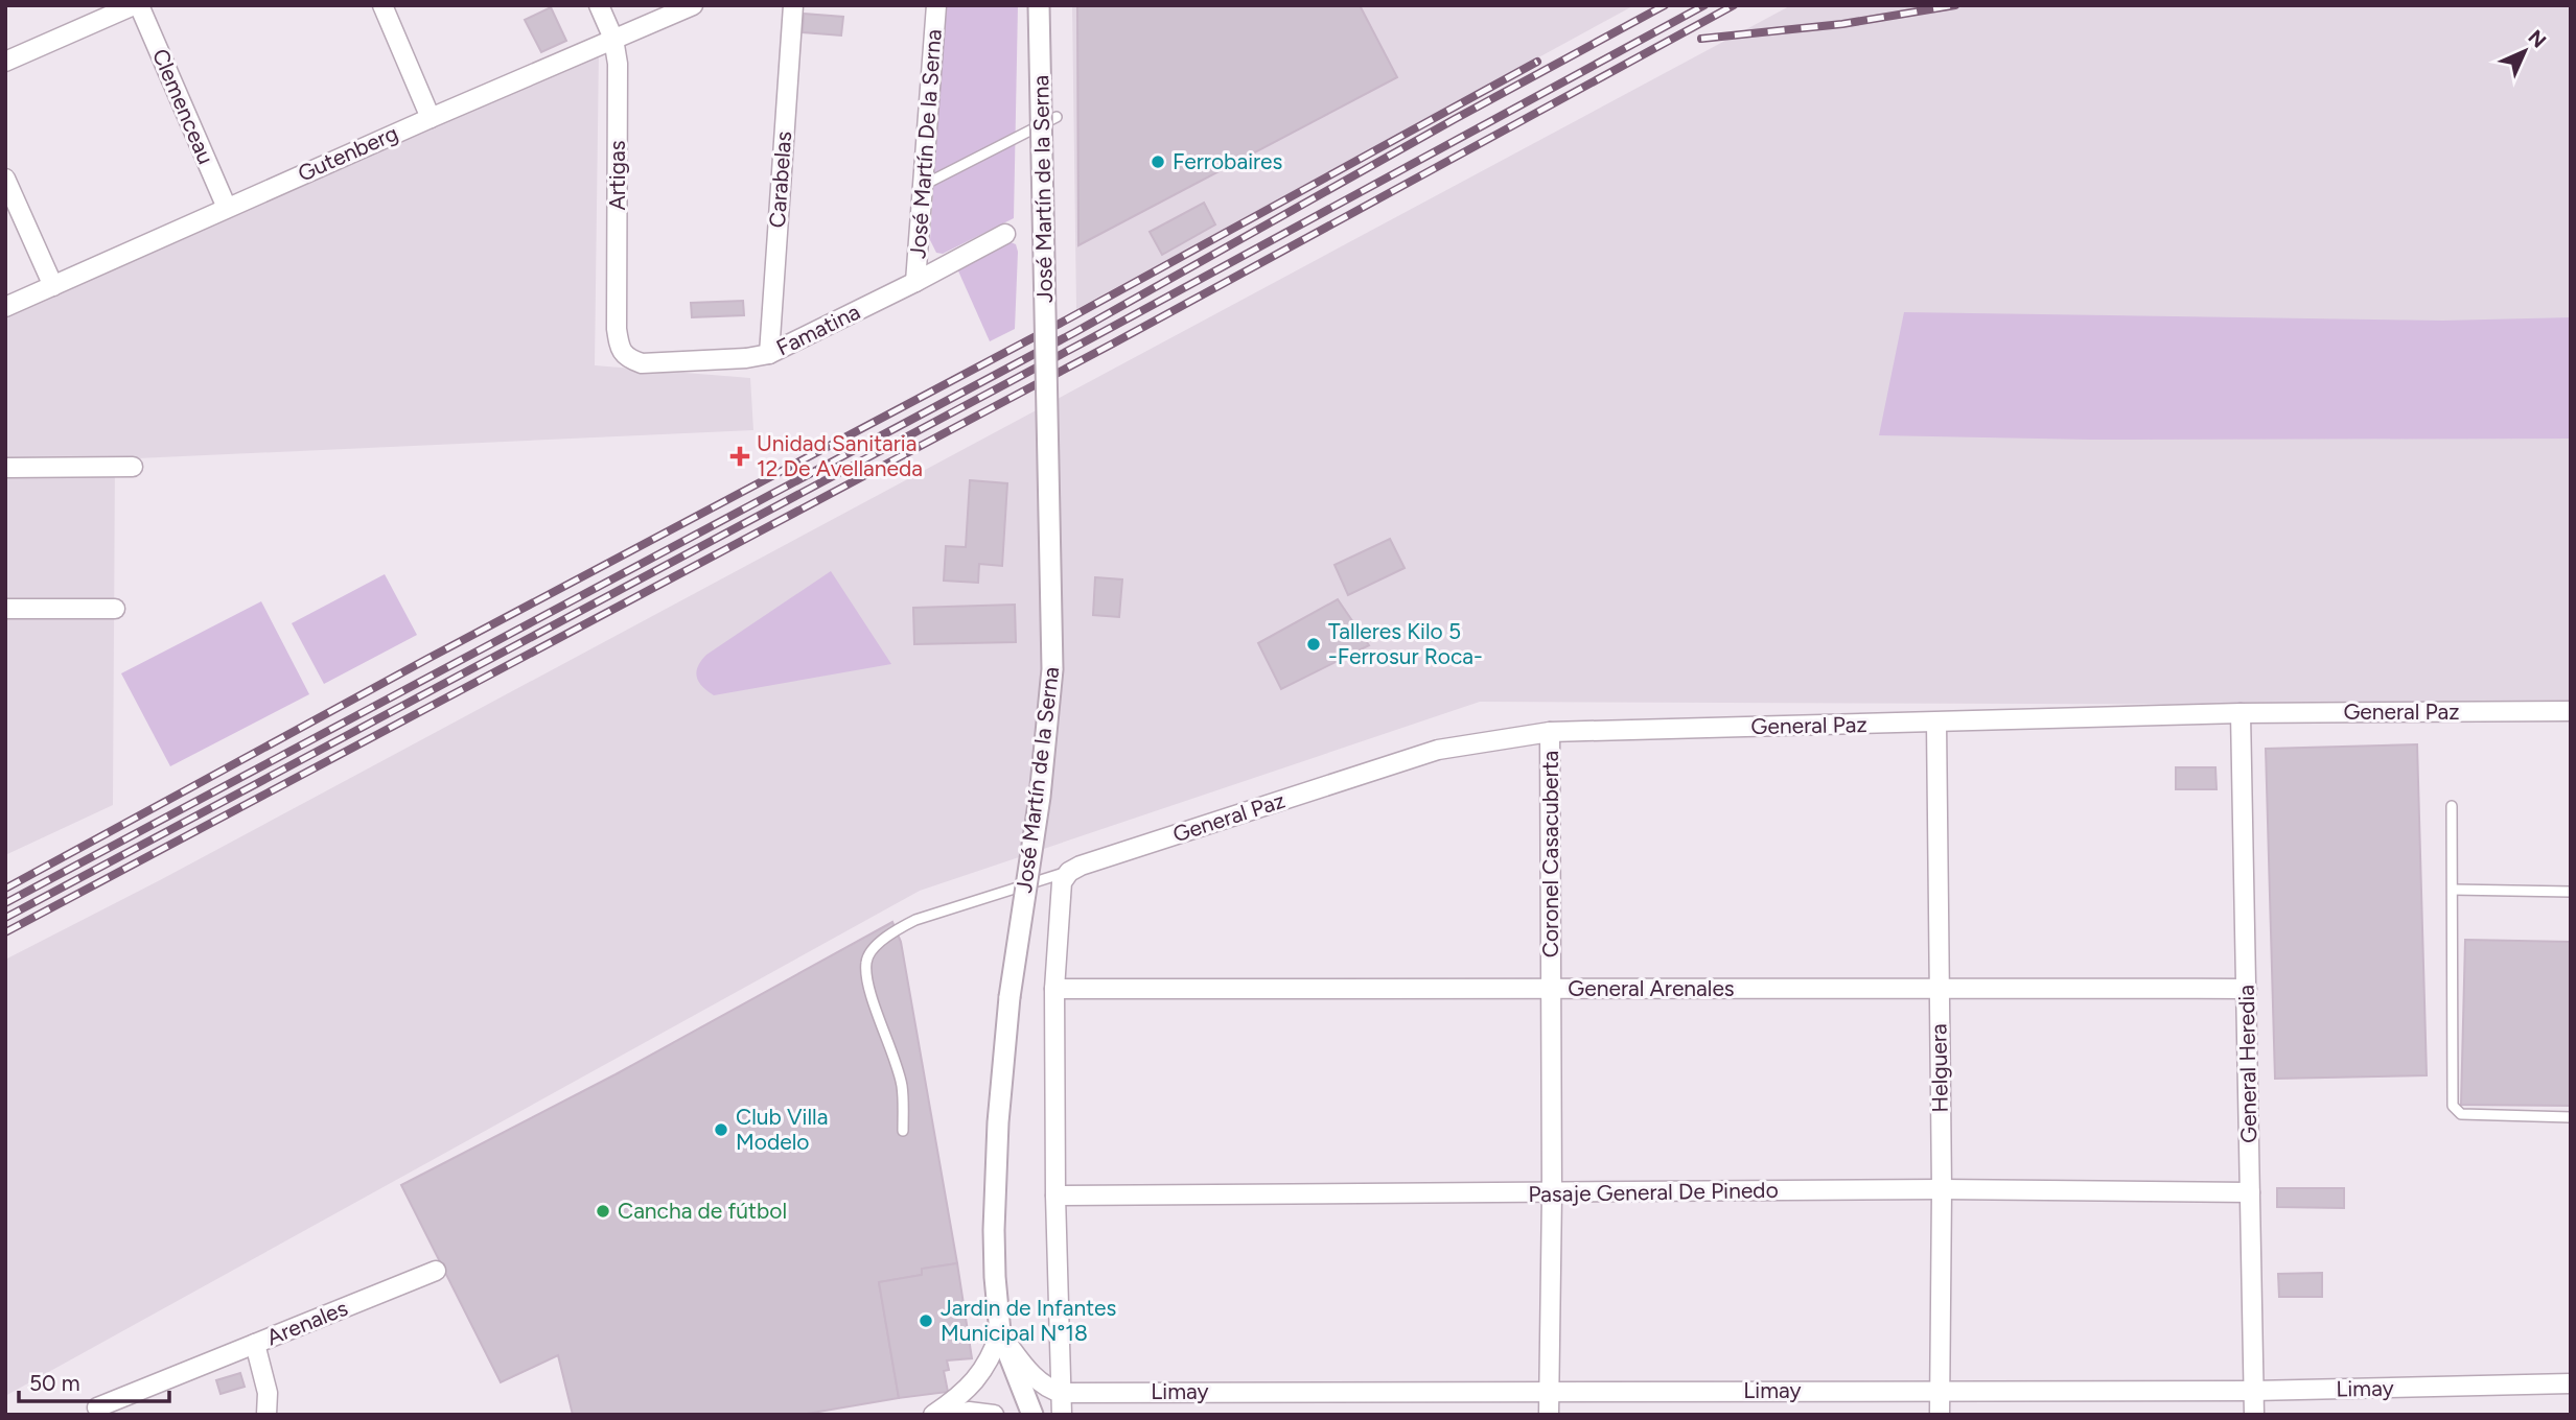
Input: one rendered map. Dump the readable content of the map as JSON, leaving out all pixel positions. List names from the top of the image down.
{
  "streets": {
    "street": [
      "Clemenceau",
      "José Martín De la Serna",
      "Gutenberg",
      "Artigas",
      "Carabelas",
      "José Martín de la Serna",
      "Famatina",
      "General Paz",
      "Coronel Casacuberta",
      "General Arenales",
      "General Heredia",
      "Helguera",
      "Pasaje General De Pinedo",
      "Arenales",
      "Limay"
    ]
  },
  "crossings": [
    ["Clemenceau", "Gutenberg"],
    ["José Martín De la Serna", "Famatina"],
    ["Gutenberg", "Artigas"],
    ["Artigas", "Famatina"],
    ["Carabelas", "Famatina"],
    ["José Martín de la Serna", "General Paz"],
    ["José Martín de la Serna", "General Arenales"],
    ["José Martín de la Serna", "Pasaje General De Pinedo"],
    ["José Martín de la Serna", "Limay"],
    ["General Paz", "Coronel Casacuberta"],
    ["General Paz", "General Heredia"],
    ["General Paz", "Helguera"],
    ["Coronel Casacuberta", "General Arenales"],
    ["Coronel Casacuberta", "Pasaje General De Pinedo"],
    ["Coronel Casacuberta", "Limay"],
    ["General Arenales", "General Heredia"],
    ["General Arenales", "Helguera"],
    ["General Heredia", "Pasaje General De Pinedo"],
    ["General Heredia", "Limay"],
    ["Helguera", "Pasaje General De Pinedo"],
    ["Helguera", "Limay"]
  ],
  "places": {
    "other": [
      "Ferrobaires",
      "Talleres Kilo 5 -Ferrosur Roca-",
      "Club Villa Modelo",
      "Cancha de fútbol",
      "Jardin de Infantes Municipal N°18"
    ],
    "health": ["Unidad Sanitaria 12 De Avellaneda"]
  },
  "scale_bar": "50 m",
  "north": "top right"
}
